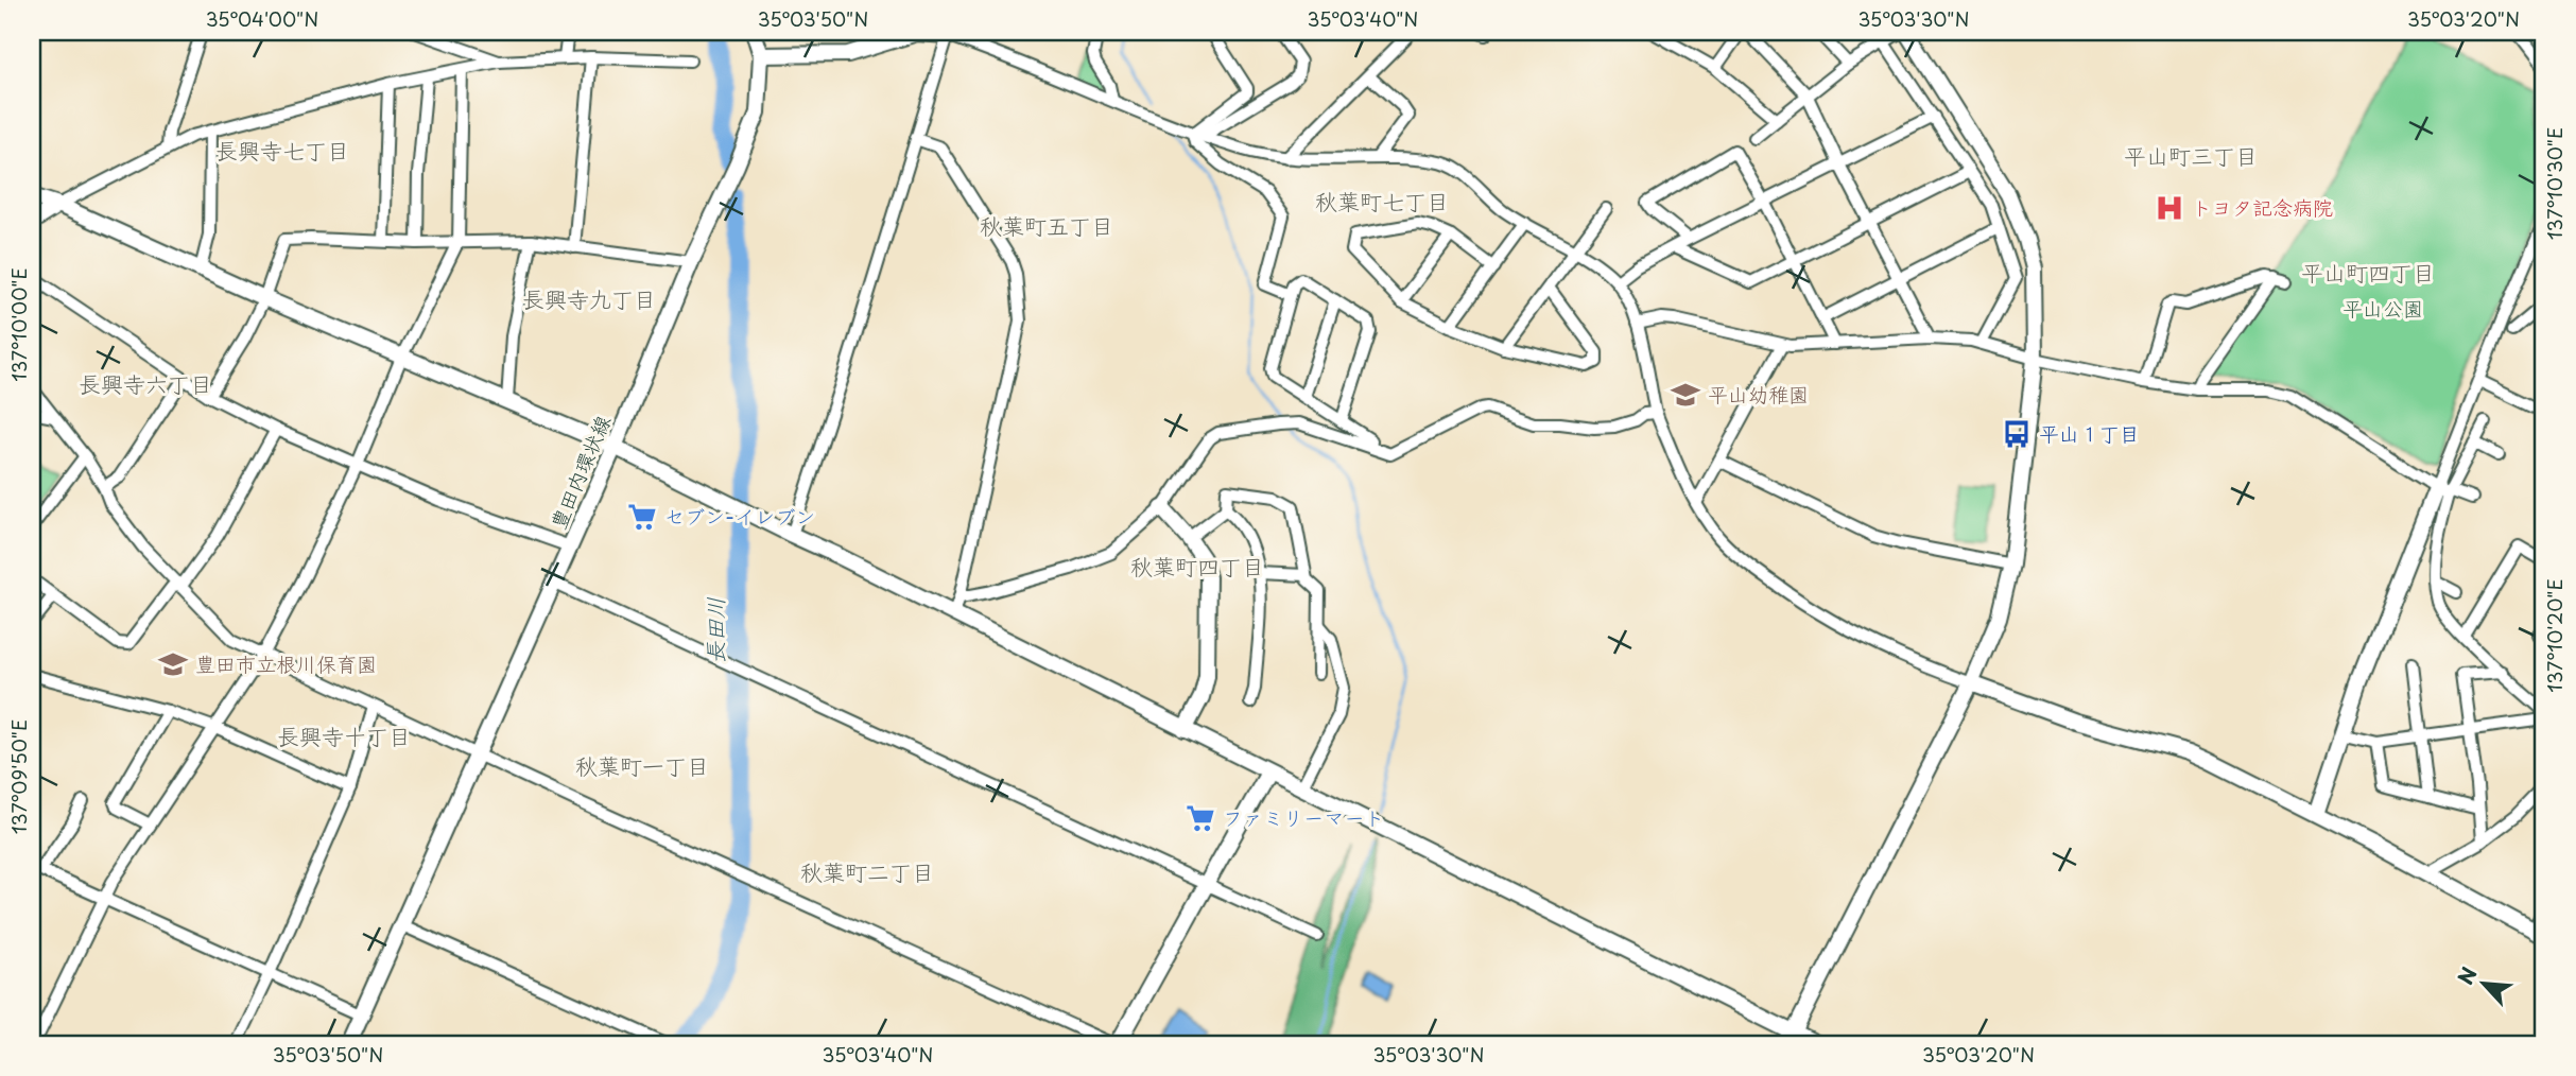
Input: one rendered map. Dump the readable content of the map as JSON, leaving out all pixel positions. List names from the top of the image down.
{
  "streets": {
    "street": ["豊田内環状線"]
  },
  "districts": [
    "長興寺七丁目",
    "平山町三丁目",
    "秋葉町七丁目",
    "秋葉町五丁目",
    "平山町四丁目",
    "長興寺九丁目",
    "長興寺六丁目",
    "秋葉町四丁目",
    "長興寺十丁目",
    "秋葉町一丁目",
    "秋葉町二丁目"
  ],
  "water": ["長田川"],
  "parks": ["平山公園"],
  "places": {
    "hospital": ["トヨタ記念病院"],
    "school or university": ["平山幼稚園", "豊田市立根川保育園"],
    "bus stop": ["平山１丁目"],
    "supermarket": ["セブン-イレブン", "ファミリーマート"]
  },
  "north": "top left",
  "coordinates": [
    "35°04'00\"N",
    "35°03'50\"N",
    "35°03'40\"N",
    "35°03'30\"N",
    "35°03'20\"N",
    "137°10'30\"E",
    "137°10'00\"E",
    "137°10'20\"E",
    "137°09'50\"E"
  ]
}
